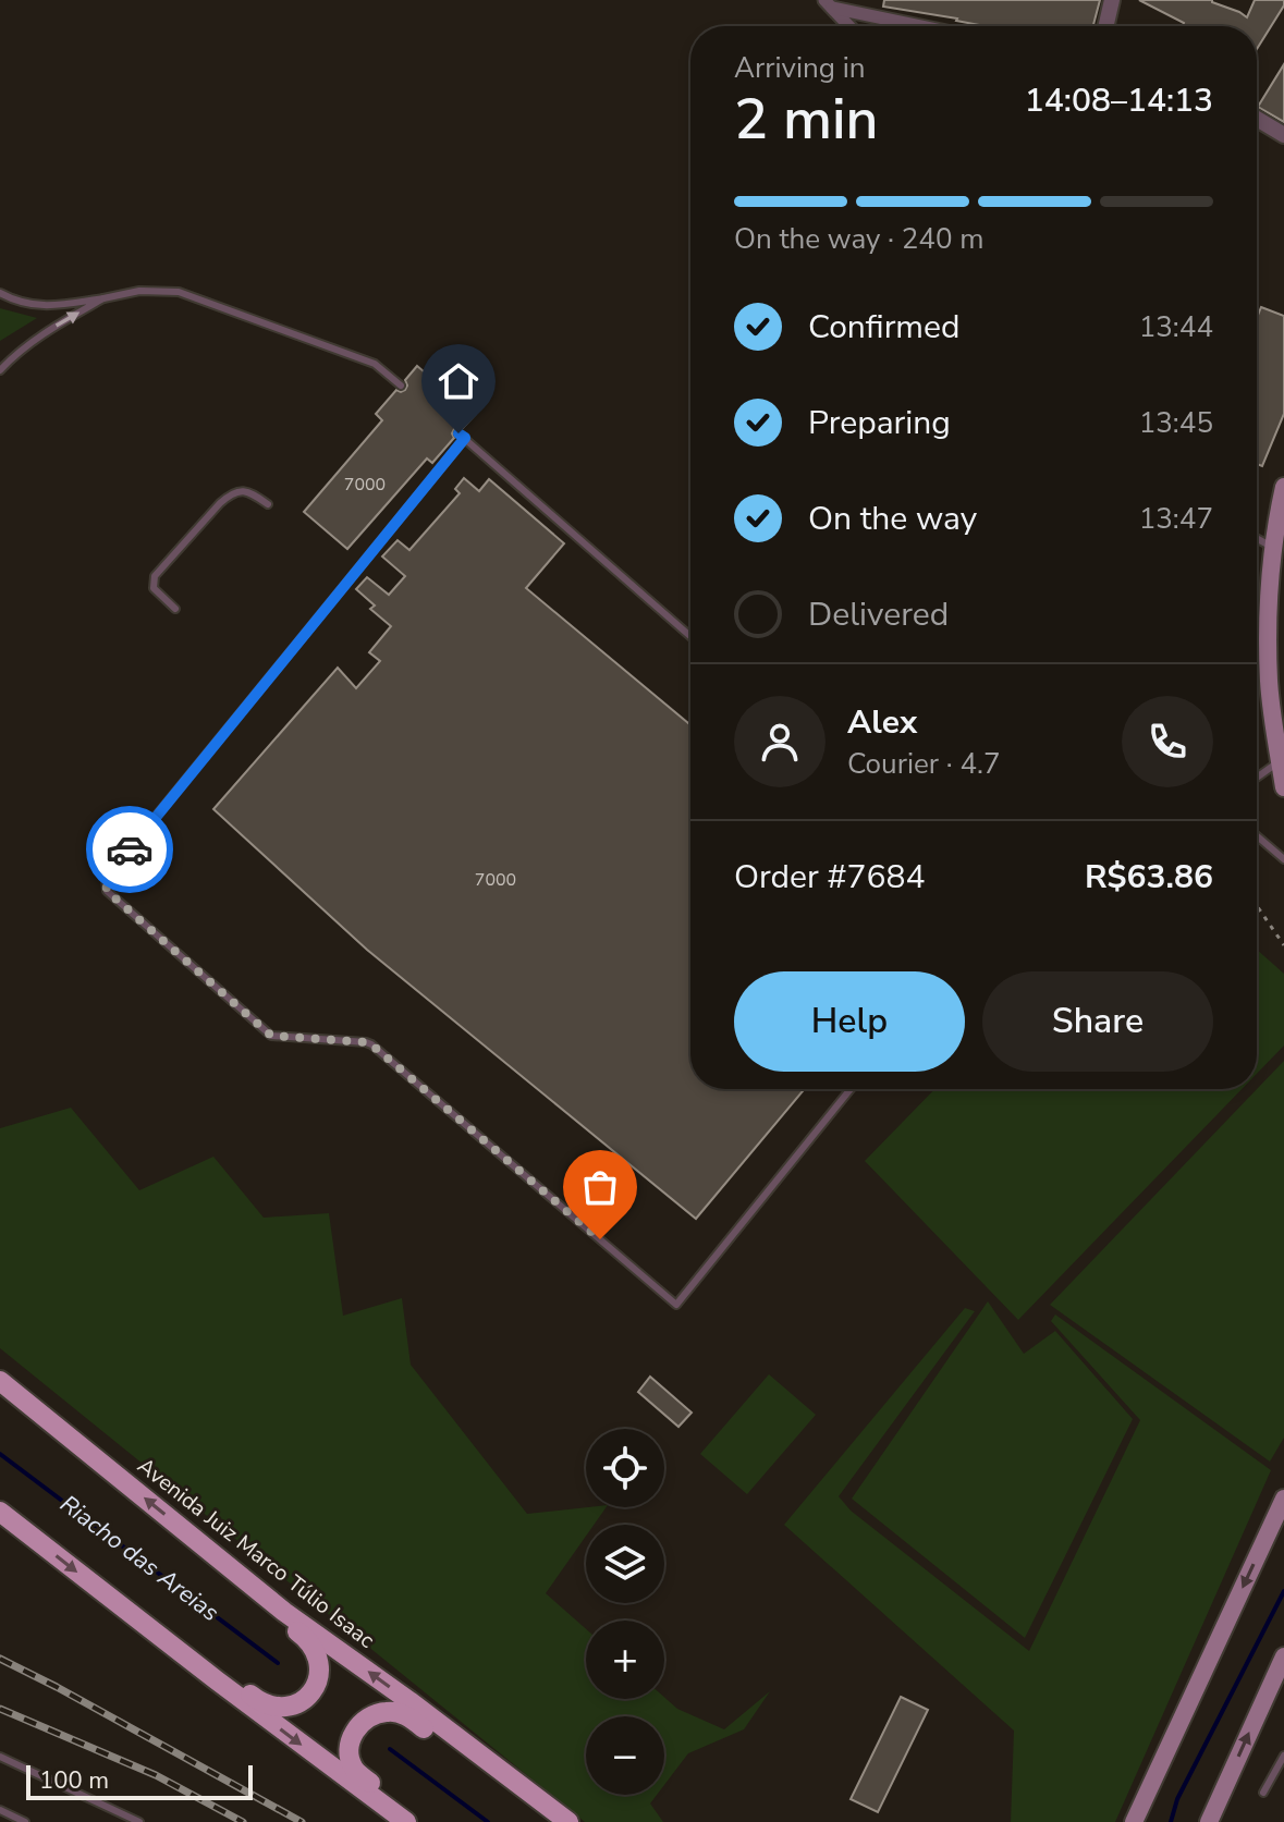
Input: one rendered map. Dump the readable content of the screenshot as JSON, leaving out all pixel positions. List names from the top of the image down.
{
  "streets": {
    "main road": ["Avenida Juiz Marco Túlio Isaac"]
  },
  "water": ["Riacho das Areias"],
  "house_numbers": ["7000", "7000"],
  "scale_bar": "100 m",
  "page": {
    "heading": ["2 min", "Arriving in", "14:08–14:13"],
    "panel": [
      "Alex",
      "Courier · 4.7",
      "Order #7684",
      "R$63.86"
    ],
    "bar": "On the way · 240 m",
    "list": [
      ["Confirmed", "13:44"],
      ["Preparing", "13:45"],
      ["On the way", "13:47"],
      "Delivered"
    ],
    "buttons": ["Help", "Share"],
    "map_buttons": ["+", "−"],
    "scale": "100 m"
  }
}
